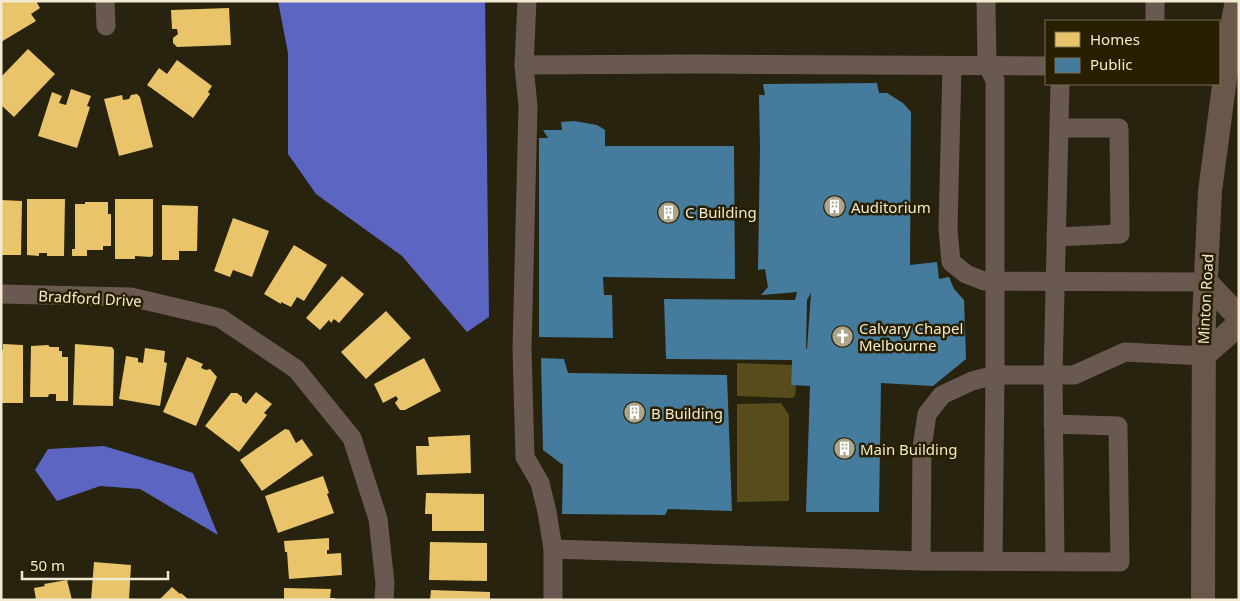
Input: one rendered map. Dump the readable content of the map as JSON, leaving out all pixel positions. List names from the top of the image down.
{
  "streets": {
    "main road": ["Minton Road"],
    "street": ["Bradford Drive"]
  },
  "places": {
    "building": [
      "Auditorium",
      "C Building",
      "B Building",
      "Main Building"
    ],
    "church": ["Calvary Chapel Melbourne"]
  },
  "legend": ["Homes", "Public"],
  "scale_bar": "50 m"
}
